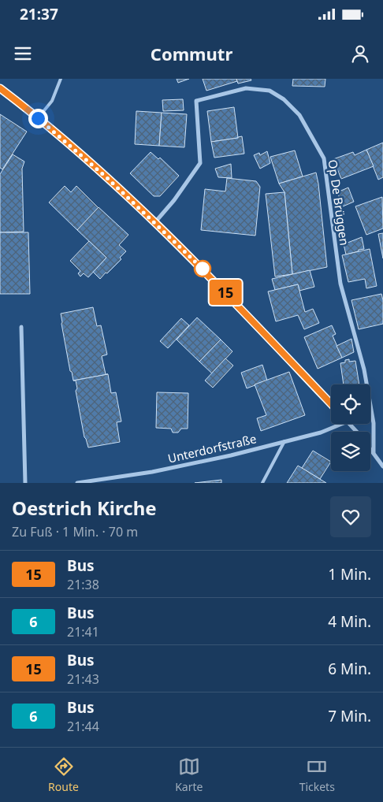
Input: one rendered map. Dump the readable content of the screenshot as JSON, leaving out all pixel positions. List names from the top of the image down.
{
  "streets": {
    "street": ["Op De Brüggen", "Unterdorfstraße"]
  },
  "lines": ["bus line 15"],
  "page": {
    "status": "21:37",
    "header": "Commutr",
    "on_map": "15",
    "heading": ["Oestrich Kirche", "Zu Fuß · 1 Min. · 70 m"],
    "list": [
      {
        "mark": "15",
        "name": "Bus",
        "note": "21:38",
        "value": "1 Min."
      },
      {
        "mark": "6",
        "name": "Bus",
        "note": "21:41",
        "value": "4 Min."
      },
      {
        "mark": "15",
        "name": "Bus",
        "note": "21:43",
        "value": "6 Min."
      },
      {
        "mark": "6",
        "name": "Bus",
        "note": "21:44",
        "value": "7 Min."
      }
    ],
    "tabs": ["Route", "Karte", "Tickets"]
  }
}
